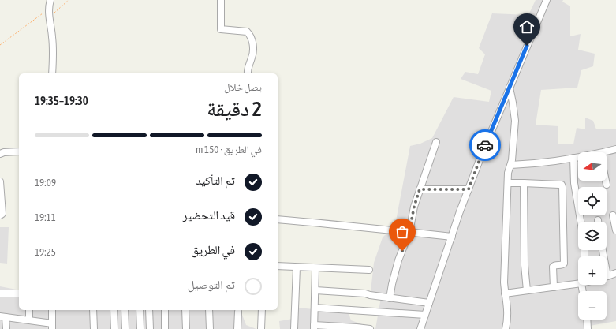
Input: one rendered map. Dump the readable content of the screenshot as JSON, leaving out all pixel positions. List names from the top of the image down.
{
  "north": "left",
  "page": {
    "heading": ["2 دقيقة", "يصل خلال", "19:30–19:35"],
    "bar": "في الطريق · 150 m",
    "map_buttons": ["+", "−"],
    "list": [
      ["تم التأكيد", "19:09"],
      ["قيد التحضير", "19:11"],
      ["في الطريق", "19:25"],
      "تم التوصيل"
    ]
  }
}
